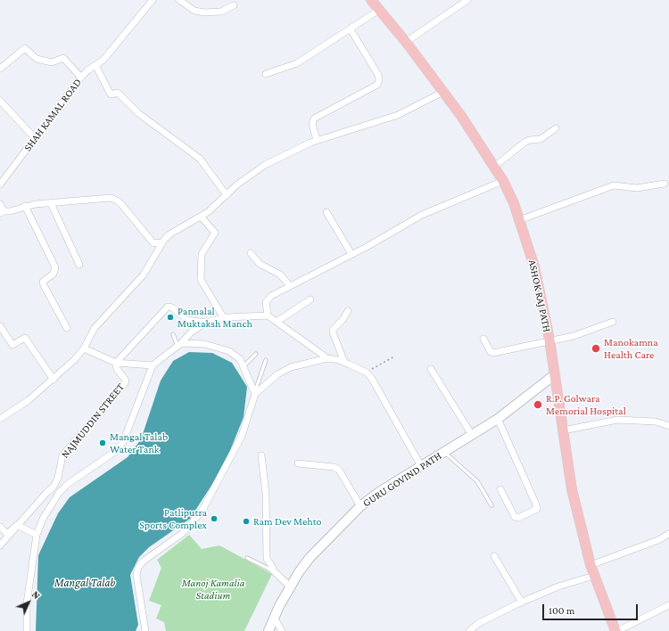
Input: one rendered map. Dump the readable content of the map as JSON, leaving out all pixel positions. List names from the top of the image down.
{
  "streets": {
    "main road": ["ASHOK RAJ PATH"],
    "street": ["SHAH KAMAL ROAD", "NAJMUDDIN STREET", "GURU GOVIND PATH"]
  },
  "crossings": [
    ["ASHOK RAJ PATH", "GURU GOVIND PATH"]
  ],
  "water": ["Mangal Talab"],
  "parks": ["Manoj Kamalia Stadium"],
  "places": [
    "Pannalal Muktaksh Manch",
    "Manokamna Health Care",
    "R.P. Golwara Memorial Hospital",
    "Mangal Talab Water Tank",
    "Patliputra Sports Complex",
    "Ram Dev Mehto"
  ],
  "scale_bar": "100 m",
  "north": "top right"
}
